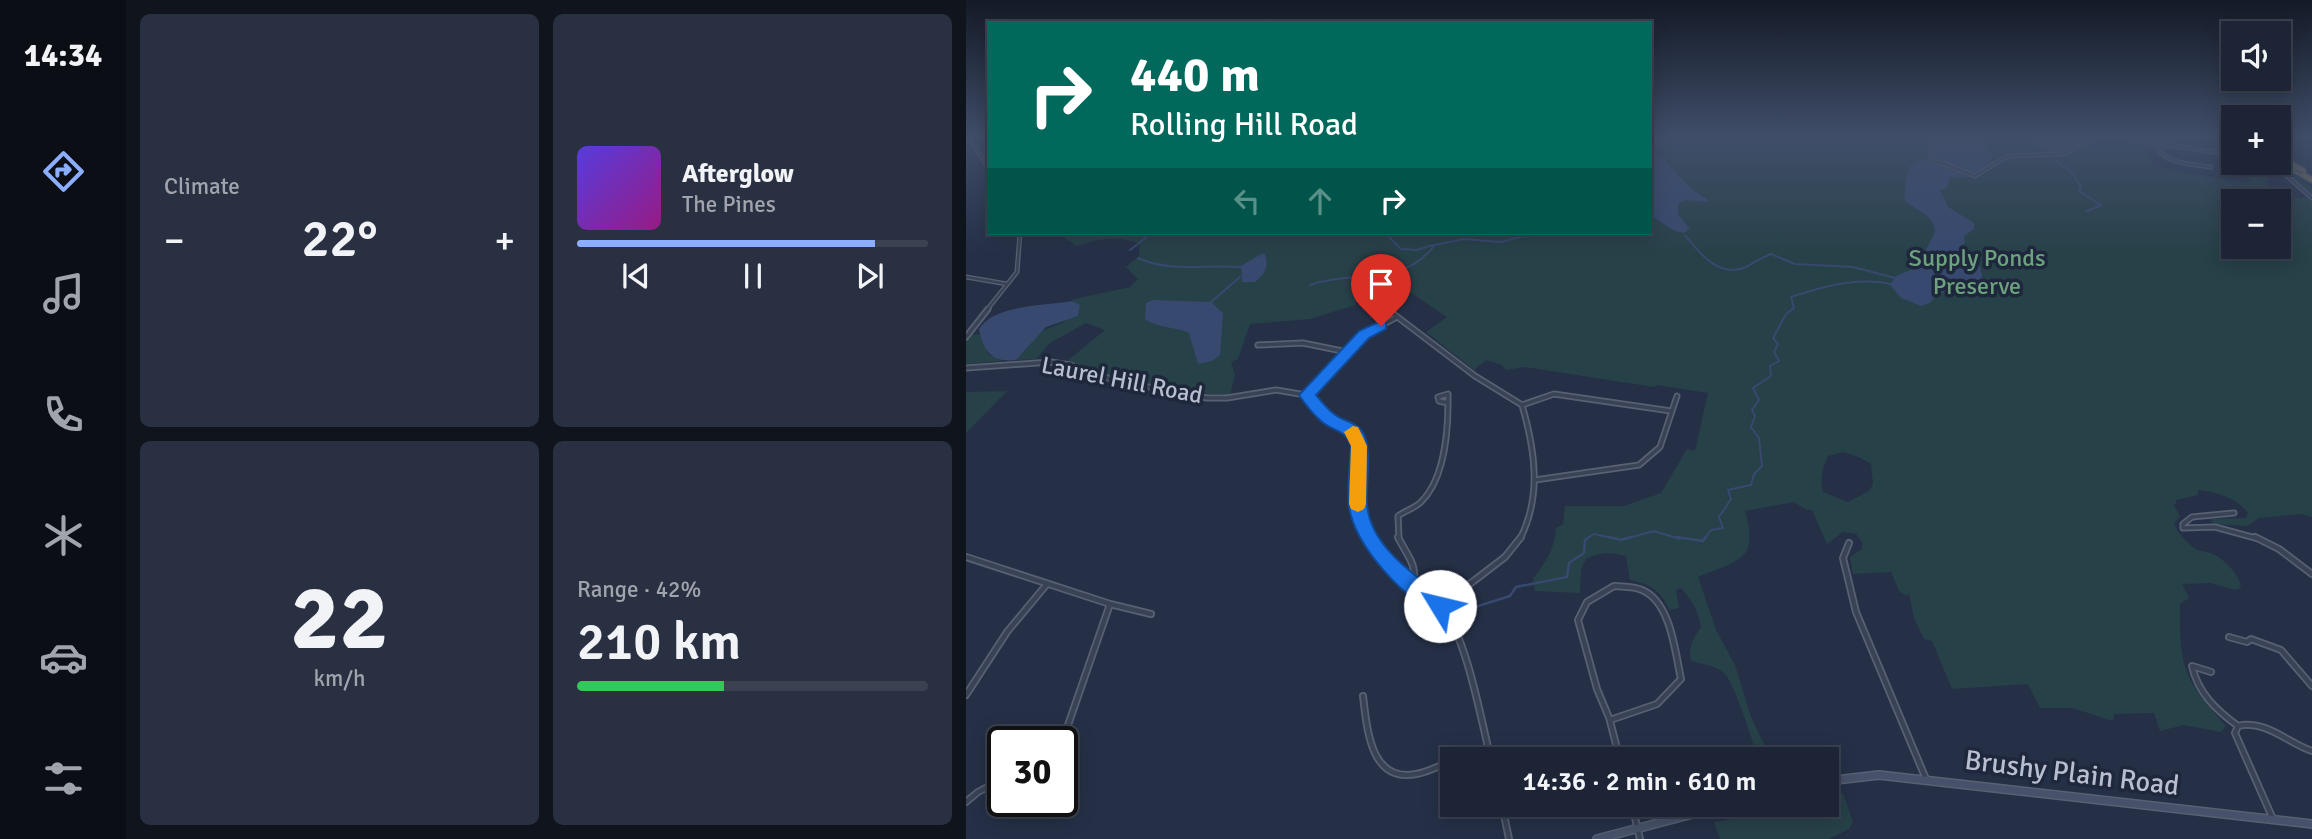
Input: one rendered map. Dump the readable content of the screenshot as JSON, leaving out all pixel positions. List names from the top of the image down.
{
  "streets": {
    "main road": ["Brushy Plain Road"],
    "street": ["Laurel Hill Road"]
  },
  "parks": ["Supply Ponds Preserve"],
  "page": {
    "tabs": "14:34",
    "tile": [
      "Climate",
      ["22", "km/h"],
      ["Range · 42%", "210 km"]
    ],
    "map_buttons": ["+", "−"],
    "turn": ["440 m", "Rolling Hill Road"],
    "song": ["Afterglow", "The Pines"],
    "heat": ["−", "22°", "+"],
    "limit": "30",
    "trip": "14:36 · 2 min · 610 m"
  }
}
